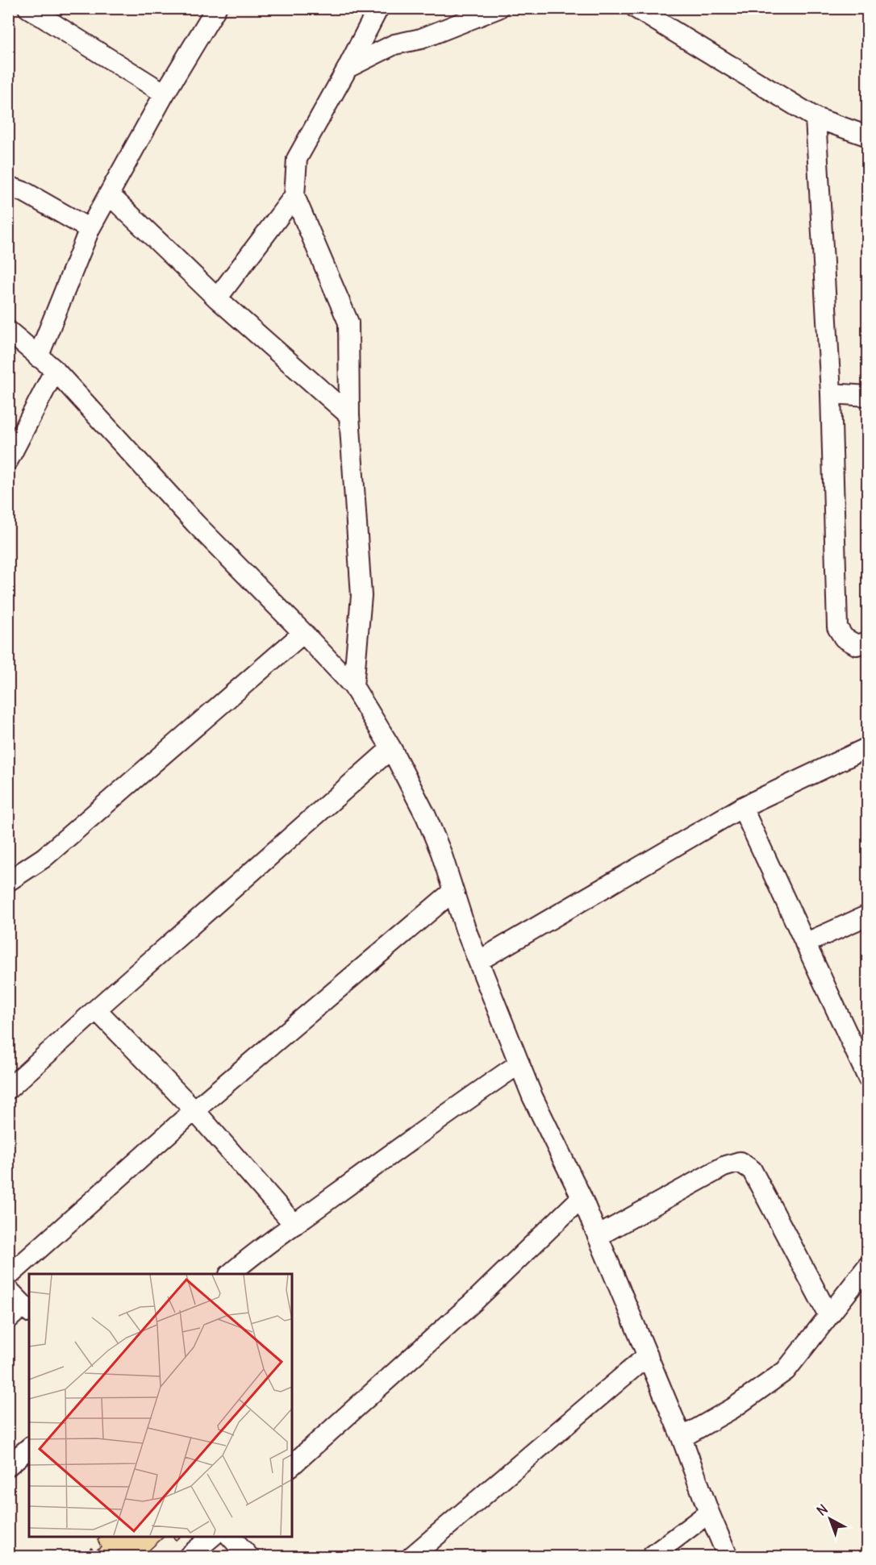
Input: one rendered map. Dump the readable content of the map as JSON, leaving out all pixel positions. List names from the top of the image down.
{
  "north": "top left"
}
